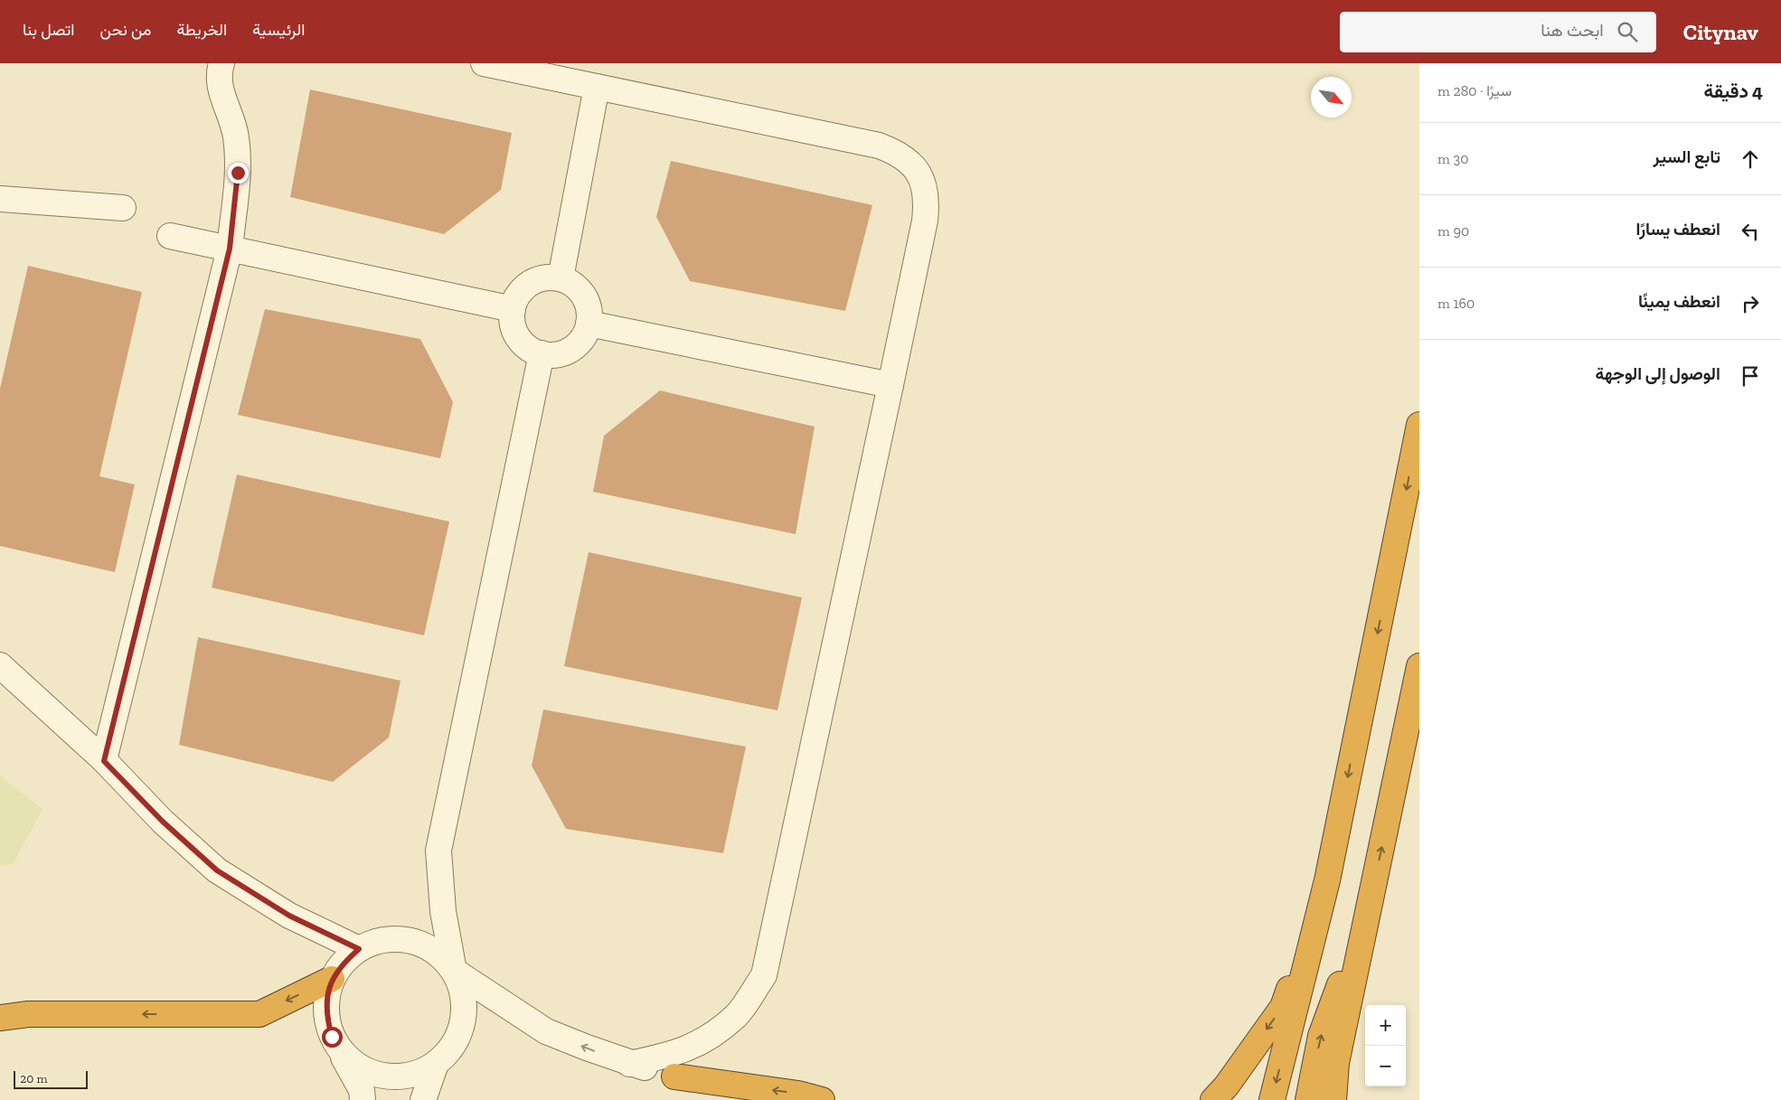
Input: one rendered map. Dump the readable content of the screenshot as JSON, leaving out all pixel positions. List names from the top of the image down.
{
  "scale_bar": "20 m",
  "north": "bottom right",
  "page": {
    "header": "Citynav",
    "search": "ابحث هنا",
    "nav": [
      "الرئيسية",
      "الخريطة",
      "من نحن",
      "اتصل بنا"
    ],
    "heading": ["4 دقيقة", "سيرًا · 280 m"],
    "list": [
      ["تابع السير", "30 m"],
      ["انعطف يسارًا", "90 m"],
      ["انعطف يمينًا", "160 m"],
      "الوصول إلى الوجهة"
    ],
    "map_buttons": ["+", "−"],
    "scale": "20 m"
  }
}
